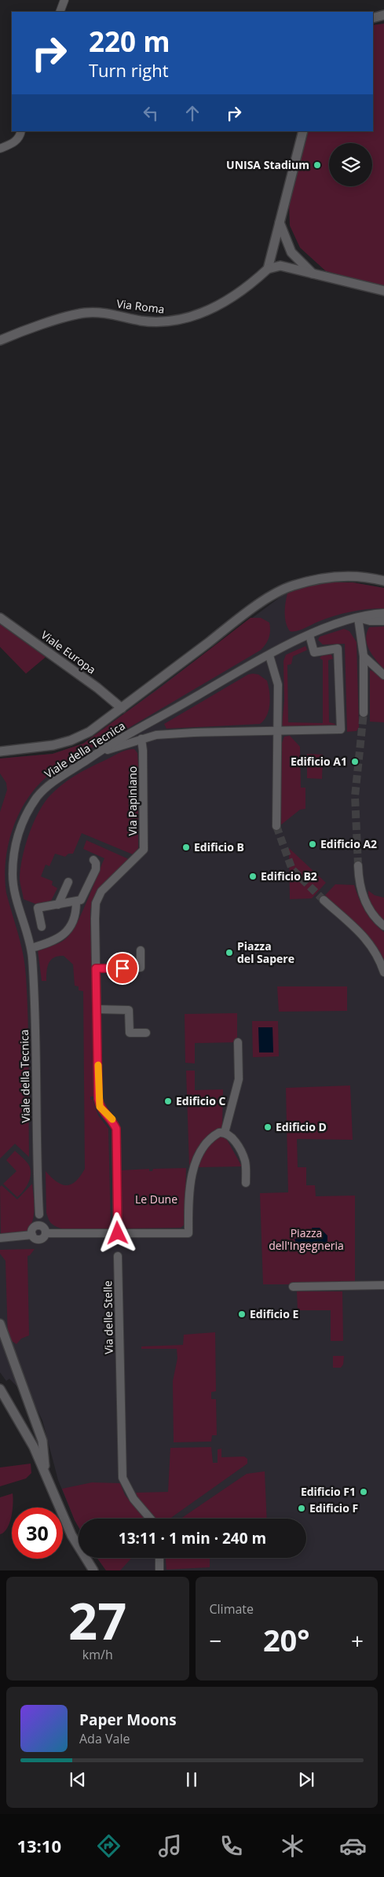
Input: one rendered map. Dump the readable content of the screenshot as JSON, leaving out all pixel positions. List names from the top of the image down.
{
  "streets": {
    "street": [
      "Via Roma",
      "Viale Europa",
      "Viale della Tecnica",
      "Via Papiniano",
      "Via delle Stelle"
    ]
  },
  "parks": ["Le Dune", "Piazza dell'Ingegneria"],
  "places": [
    "UNISA Stadium",
    "Edificio A1",
    "Edificio A2",
    "Edificio B",
    "Edificio B2",
    "Piazza del Sapere",
    "Edificio C",
    "Edificio D",
    "Edificio E",
    "Edificio F1",
    "Edificio F"
  ],
  "page": {
    "turn": ["220 m", "Turn right"],
    "limit": "30",
    "trip": "13:11 · 1 min · 240 m",
    "tile": [
      ["27", "km/h"],
      "Climate"
    ],
    "heat": ["−", "20°", "+"],
    "song": ["Paper Moons", "Ada Vale"],
    "tabs": "13:10"
  }
}
